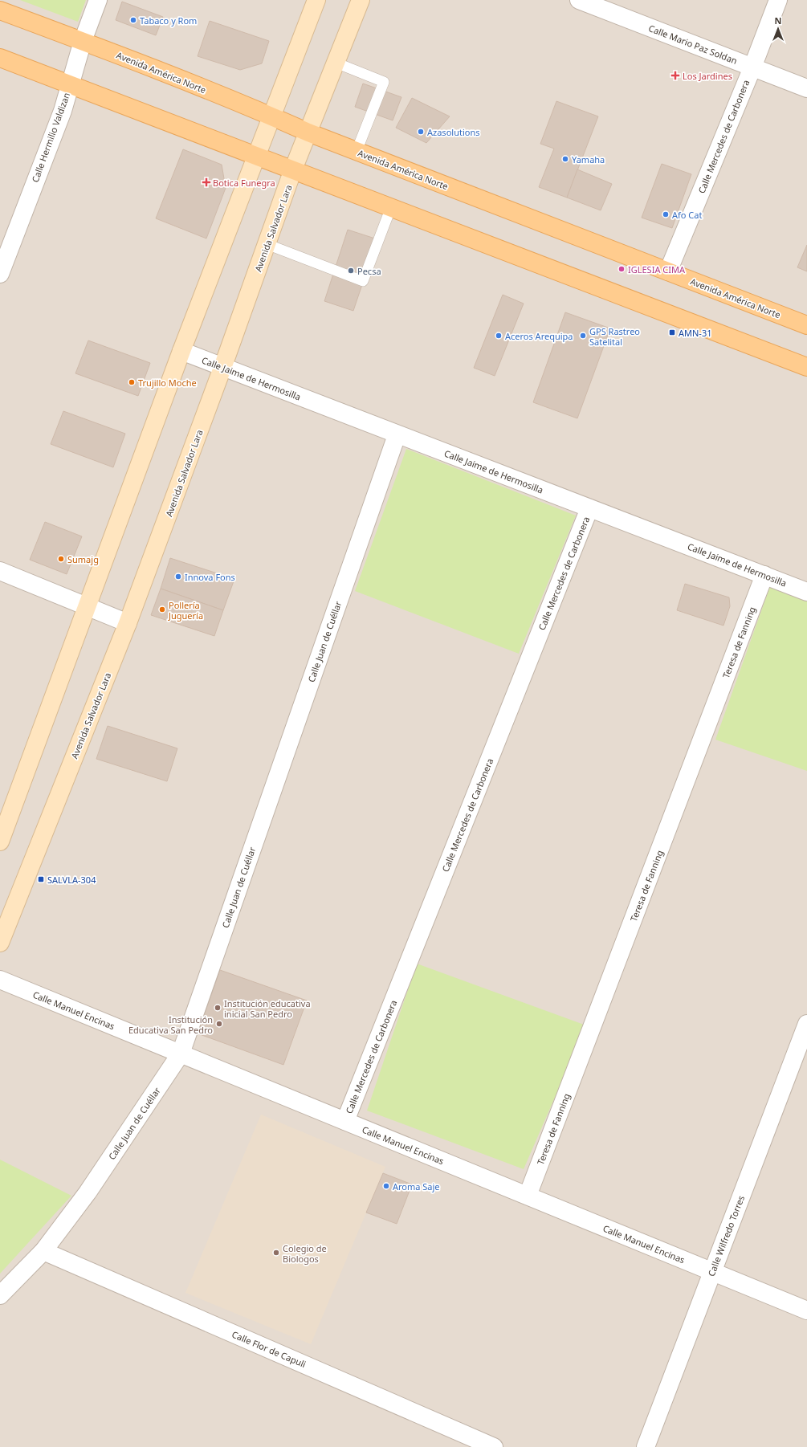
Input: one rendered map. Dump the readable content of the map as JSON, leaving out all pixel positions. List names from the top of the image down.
{
  "streets": {
    "main road": ["Avenida América Norte"],
    "street": [
      "Calle Mario Paz Soldan",
      "Calle Mercedes de Carbonera",
      "Calle Hermilio Valdizan",
      "Avenida Salvador Lara",
      "Calle Jaime de Hermosilla",
      "Calle Juan de Cuéllar",
      "Teresa de Fanning",
      "Calle Manuel Encinas",
      "Calle Wilfredo Torres",
      "Calle Flor de Capuli"
    ]
  },
  "crossings": [
    ["Calle Mario Paz Soldan", "Calle Mercedes de Carbonera"],
    ["Avenida América Norte", "Calle Mercedes de Carbonera"],
    ["Avenida América Norte", "Calle Hermilio Valdizan"],
    ["Avenida América Norte", "Avenida Salvador Lara"],
    ["Calle Mercedes de Carbonera", "Calle Jaime de Hermosilla"],
    ["Calle Mercedes de Carbonera", "Calle Manuel Encinas"],
    ["Avenida Salvador Lara", "Calle Jaime de Hermosilla"],
    ["Calle Jaime de Hermosilla", "Calle Juan de Cuéllar"],
    ["Calle Jaime de Hermosilla", "Teresa de Fanning"],
    ["Calle Juan de Cuéllar", "Calle Manuel Encinas"],
    ["Calle Juan de Cuéllar", "Calle Flor de Capuli"],
    ["Teresa de Fanning", "Calle Manuel Encinas"],
    ["Calle Manuel Encinas", "Calle Wilfredo Torres"]
  ],
  "places": {
    "other": [
      "Tabaco y Rom",
      "Azasolutions",
      "Yamaha",
      "Afo Cat",
      "IGLESIA CIMA",
      "Pecsa",
      "Aceros Arequipa",
      "GPS Rastreo Satelital",
      "Trujillo Moche",
      "Sumajg",
      "Innova Fons",
      "Pollería Juguería",
      "Institución educativa inicial San Pedro",
      "Institución Educativa San Pedro",
      "Aroma Saje",
      "Colegio de Biologos"
    ],
    "health": ["Los Jardines", "Botica Funegra"],
    "transit": ["AMN-31", "SALVLA-304"]
  },
  "north": "top"
}
